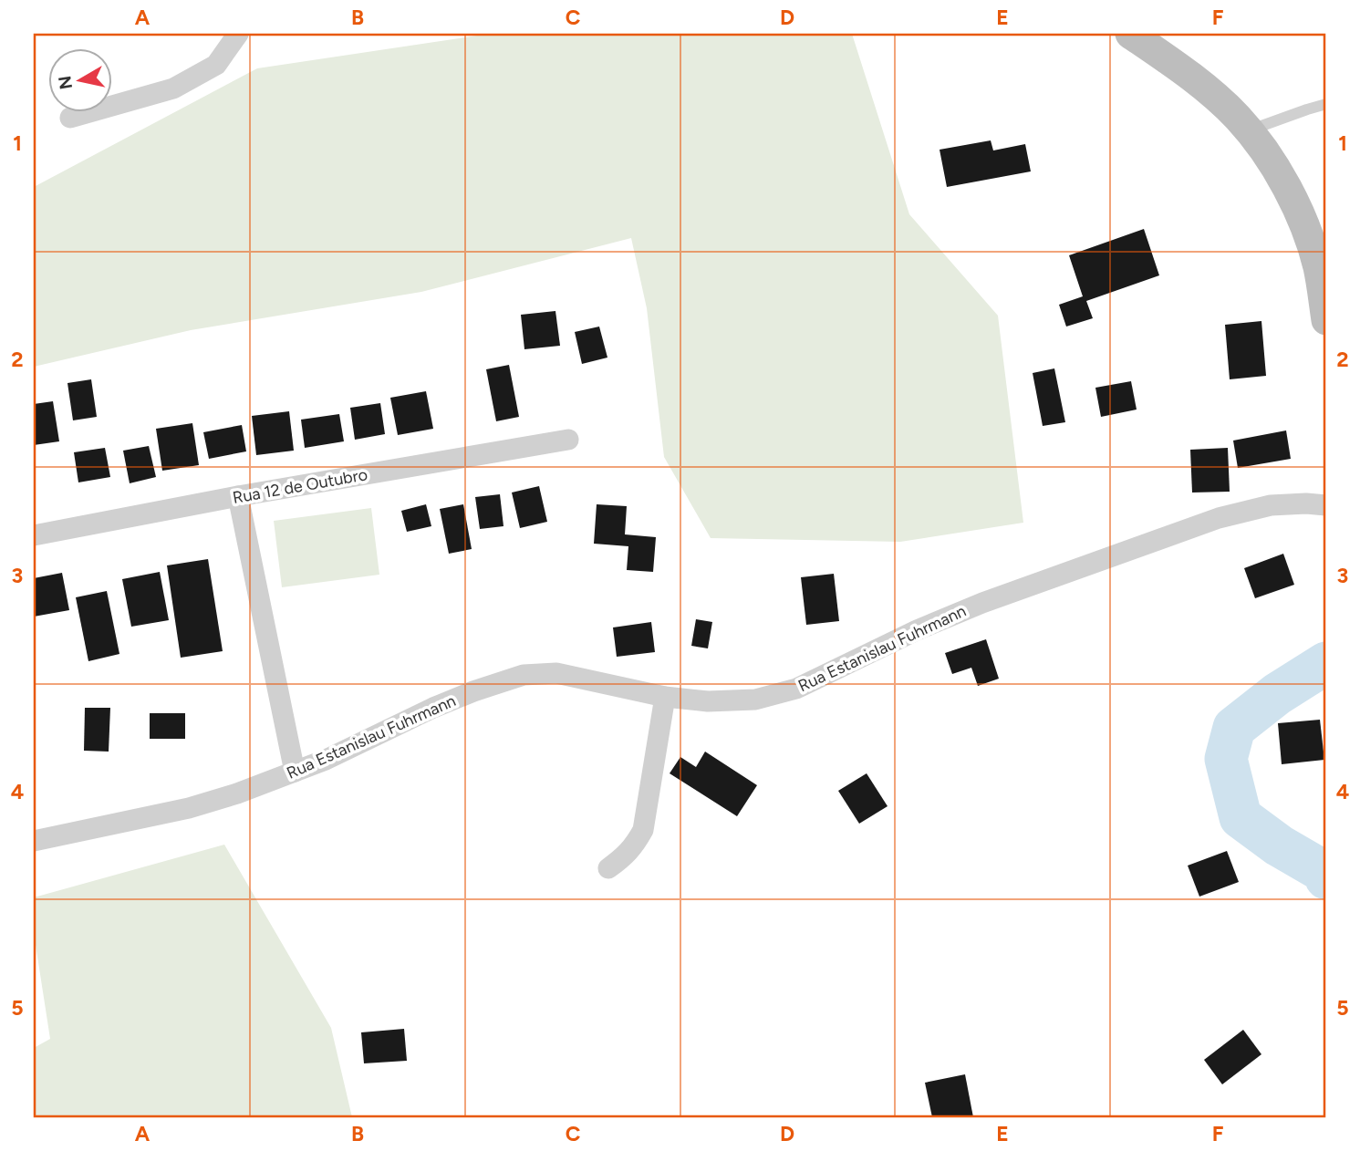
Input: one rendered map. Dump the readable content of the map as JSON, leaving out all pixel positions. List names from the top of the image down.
{
  "streets": {
    "street": ["Rua 12 de Outubro", "Rua Estanislau Fuhrmann"]
  },
  "north": "left",
  "grid": {
    "columns": [
      "A",
      "B",
      "C",
      "D",
      "E",
      "F"
    ],
    "rows": [
      "1",
      "2",
      "3",
      "4",
      "5"
    ]
  }
}
